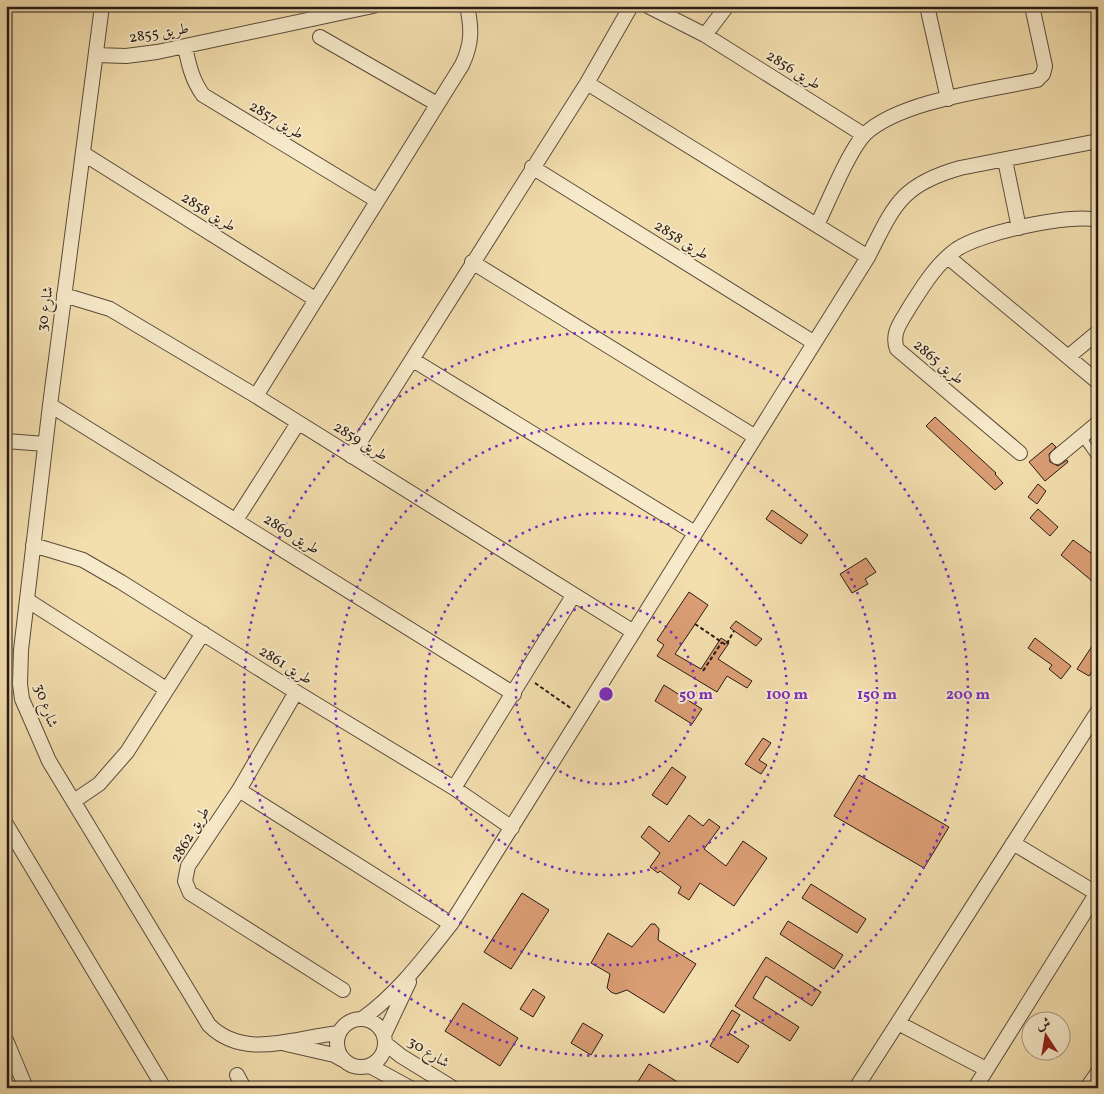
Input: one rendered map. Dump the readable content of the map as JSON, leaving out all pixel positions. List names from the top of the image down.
{
  "streets": {
    "street": [
      "طريق 2855",
      "طريق 2856",
      "طريق 2857",
      "طريق 2858",
      "شارع 30",
      "طريق 2865",
      "طريق 2859",
      "طريق 2860",
      "طريق 2861",
      "طريق 2862"
    ]
  },
  "crossings": [
    ["طريق 2855", "طريق 2857"],
    ["طريق 2855", "شارع 30"],
    ["طريق 2858", "شارع 30"],
    ["شارع 30", "طريق 2859"],
    ["شارع 30", "طريق 2860"],
    ["شارع 30", "طريق 2861"],
    ["طريق 2861", "طريق 2862"]
  ],
  "north": "top",
  "rings": [
    "50 m",
    "100 m",
    "150 m",
    "200 m"
  ]
}
